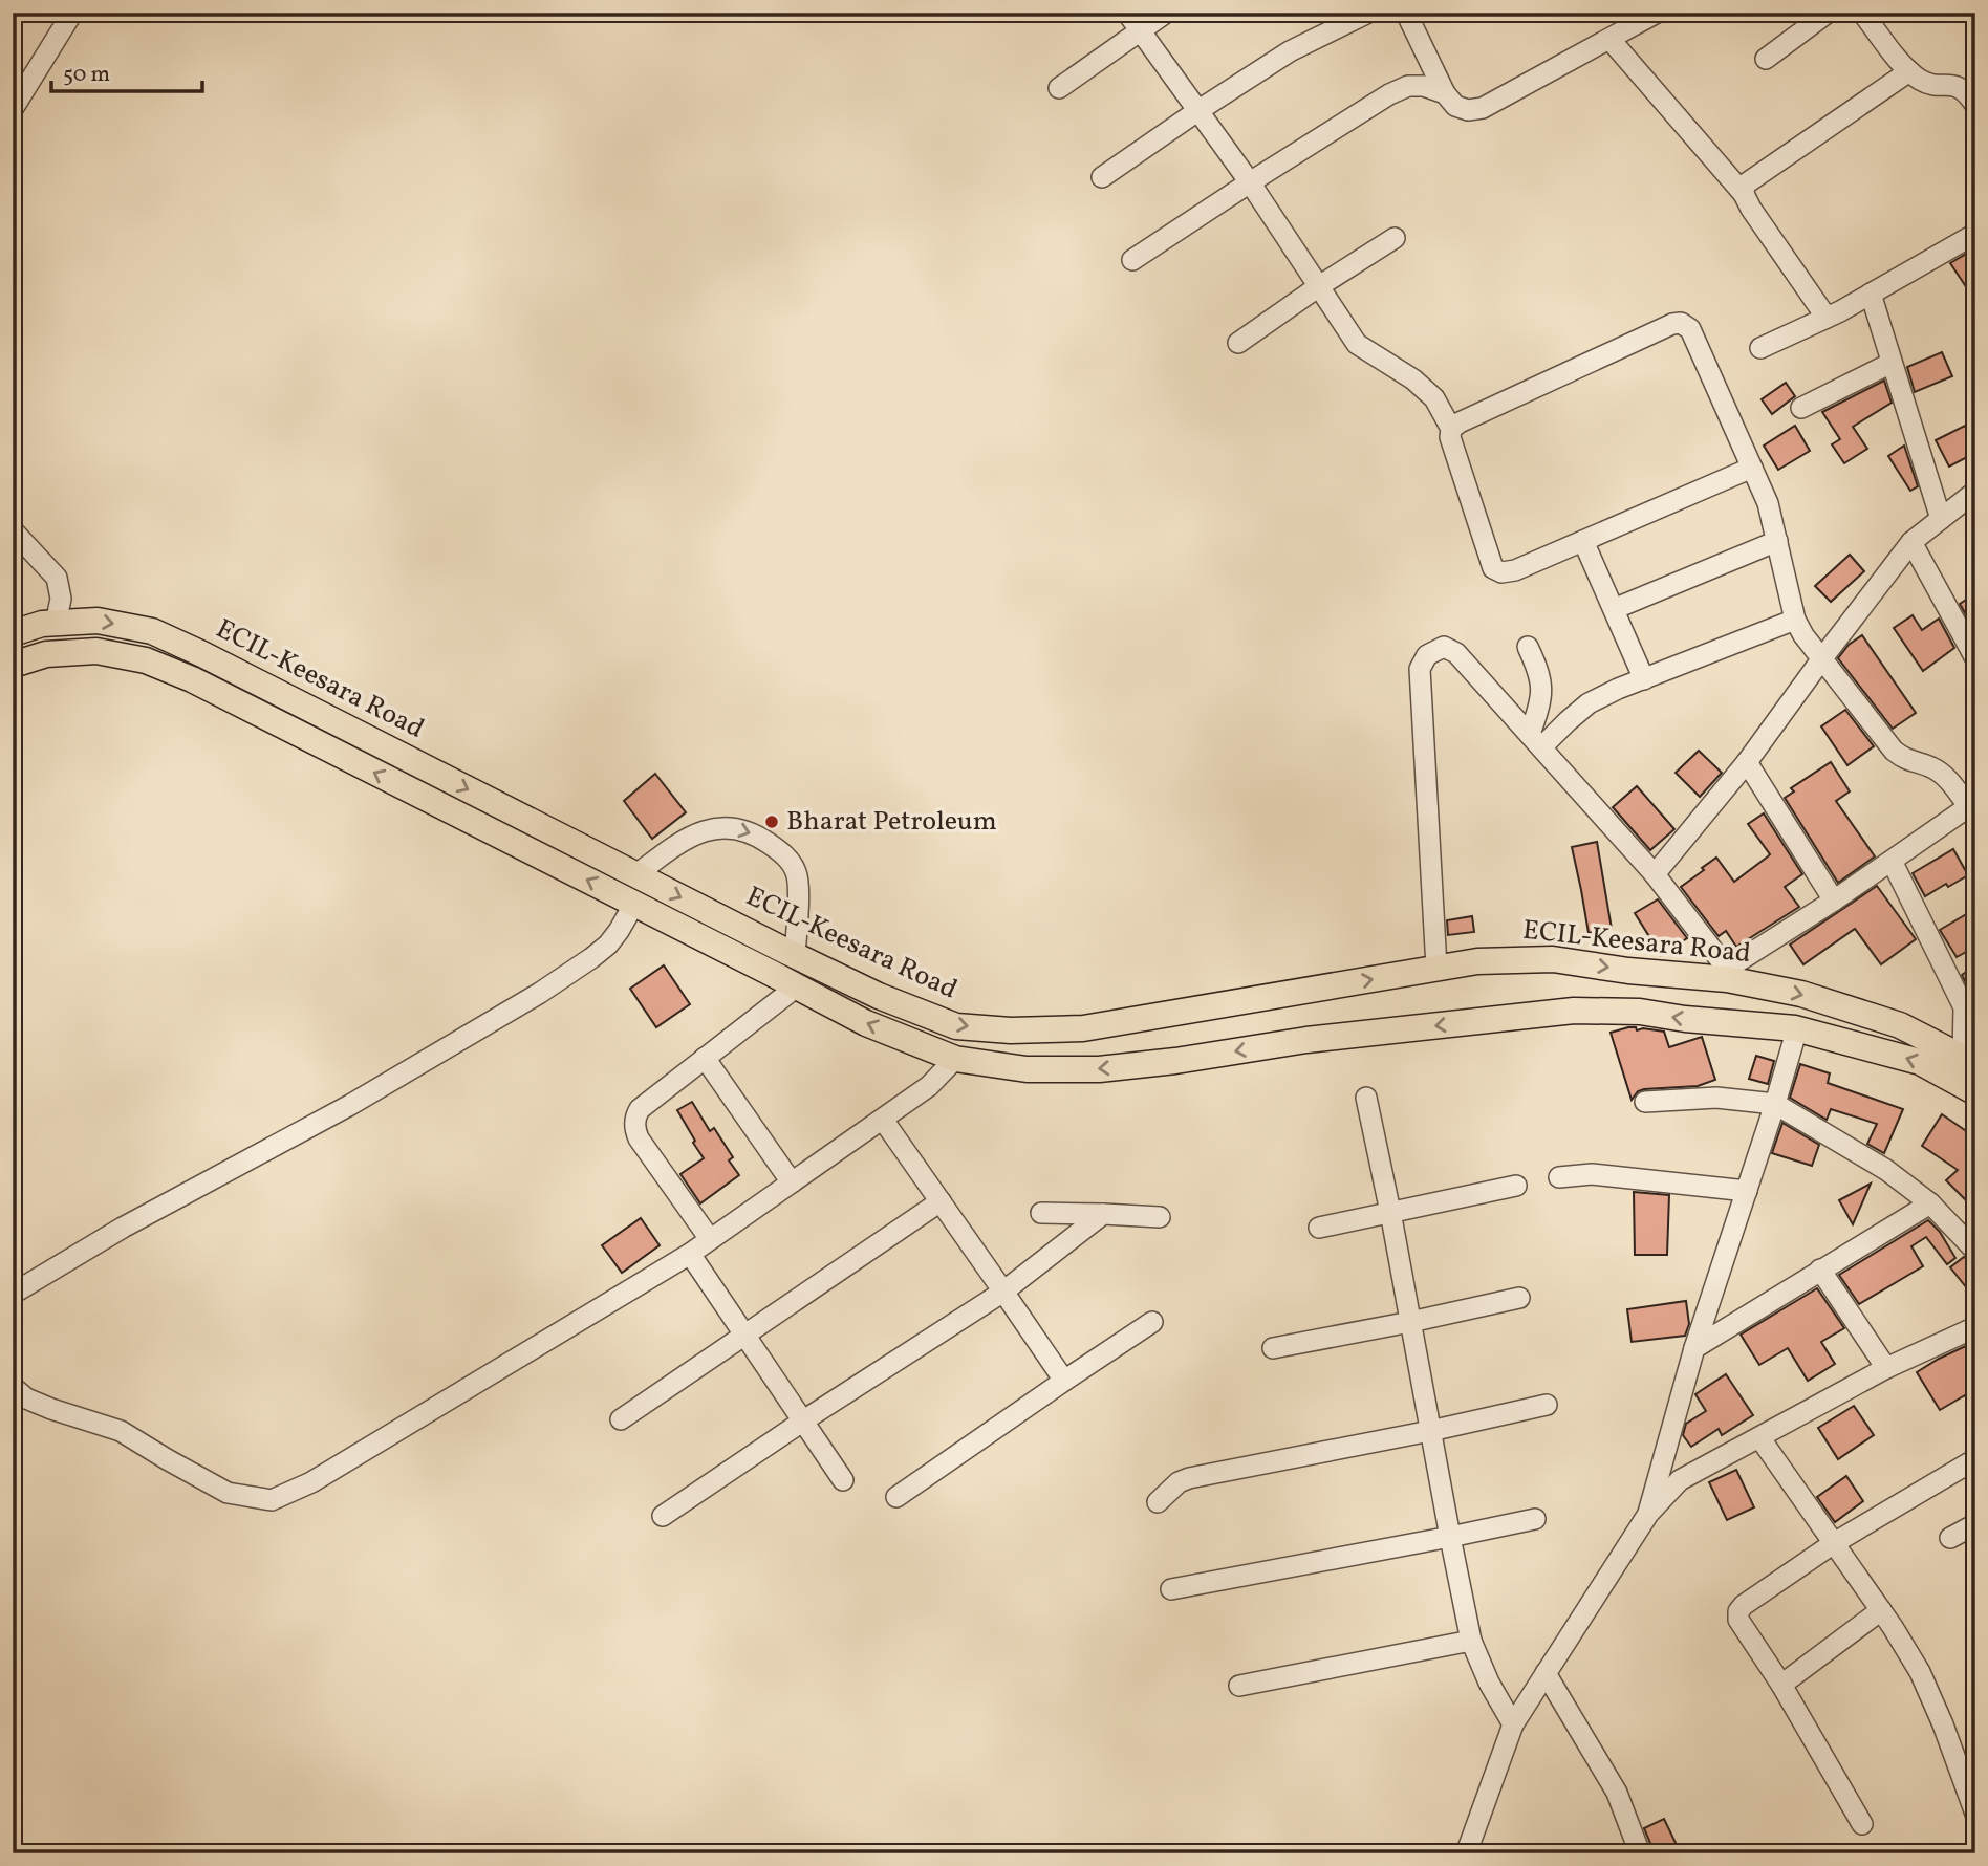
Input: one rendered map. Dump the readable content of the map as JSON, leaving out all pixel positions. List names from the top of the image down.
{
  "streets": {
    "main road": ["ECIL-Keesara Road"]
  },
  "places": ["Bharat Petroleum"],
  "scale_bar": "50 m"
}
